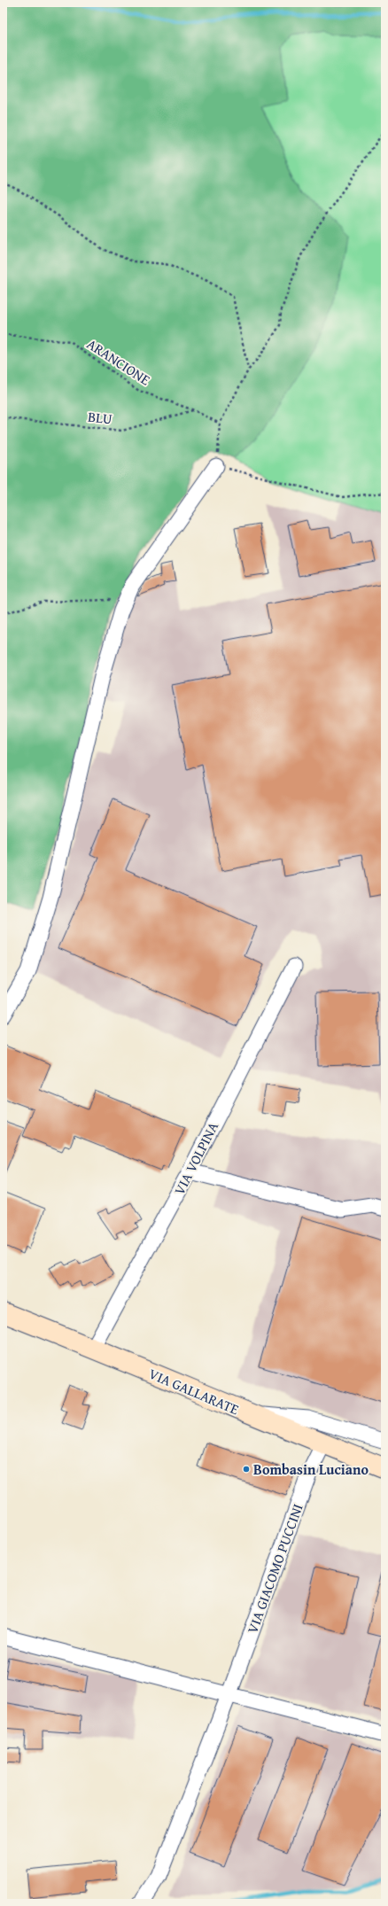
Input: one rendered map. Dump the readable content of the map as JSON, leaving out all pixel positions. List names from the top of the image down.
{
  "streets": {
    "main road": ["VIA GALLARATE"],
    "street": ["VIA VOLPINA", "VIA GIACOMO PUCCINI"],
    "path": ["ARANCIONE", "BLU"]
  },
  "crossings": [
    ["ARANCIONE", "BLU"],
    ["VIA VOLPINA", "VIA GALLARATE"],
    ["VIA GALLARATE", "VIA GIACOMO PUCCINI"]
  ],
  "places": ["Bombasin Luciano"]
}
